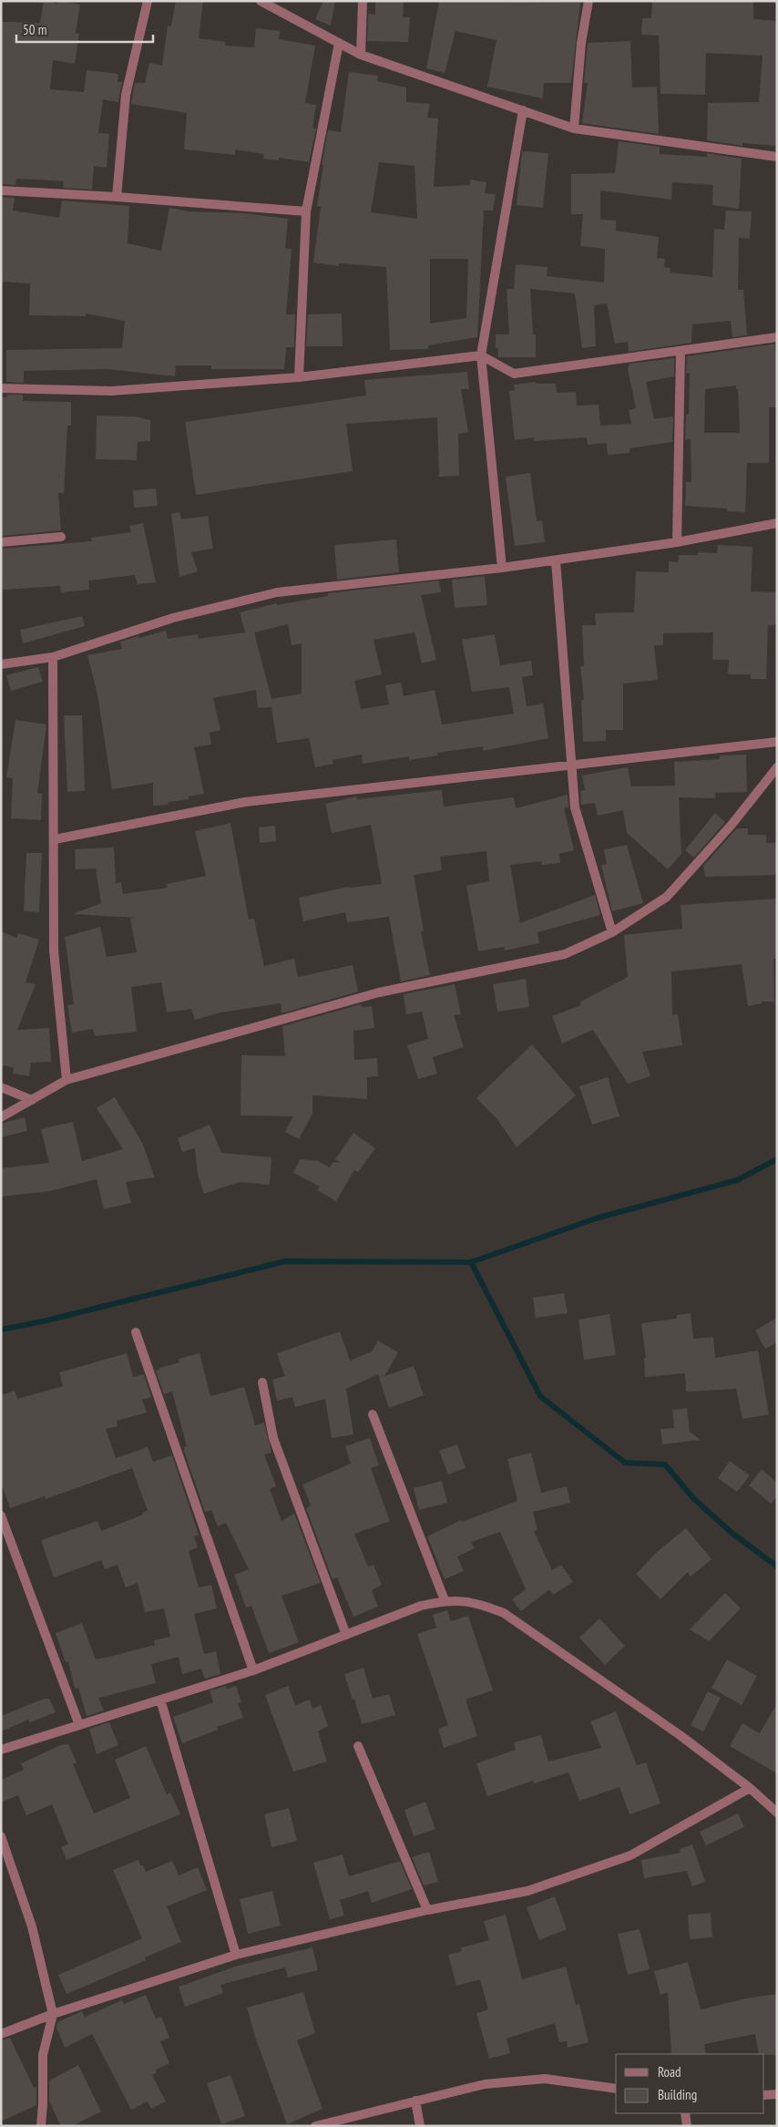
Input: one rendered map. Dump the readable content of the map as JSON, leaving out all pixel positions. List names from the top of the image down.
{
  "legend": ["Road", "Building"],
  "scale_bar": "50 m"
}
